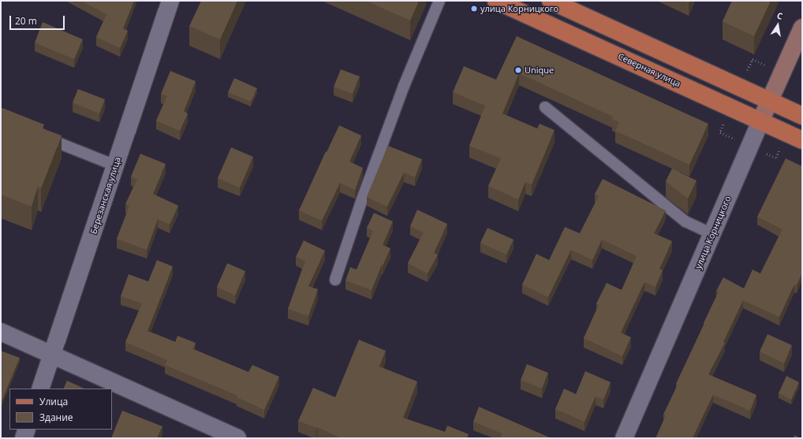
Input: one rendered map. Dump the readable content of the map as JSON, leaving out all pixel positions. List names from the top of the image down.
{
  "streets": {
    "main road": ["Северная улица", "улица Корницкого"],
    "street": ["Березанская улица"]
  },
  "crossings": [
    ["Северная улица", "улица Корницкого"]
  ],
  "places": ["улица Корницкого", "Unique"],
  "legend": ["Улица", "Здание"],
  "scale_bar": "20 m",
  "north": "top"
}
